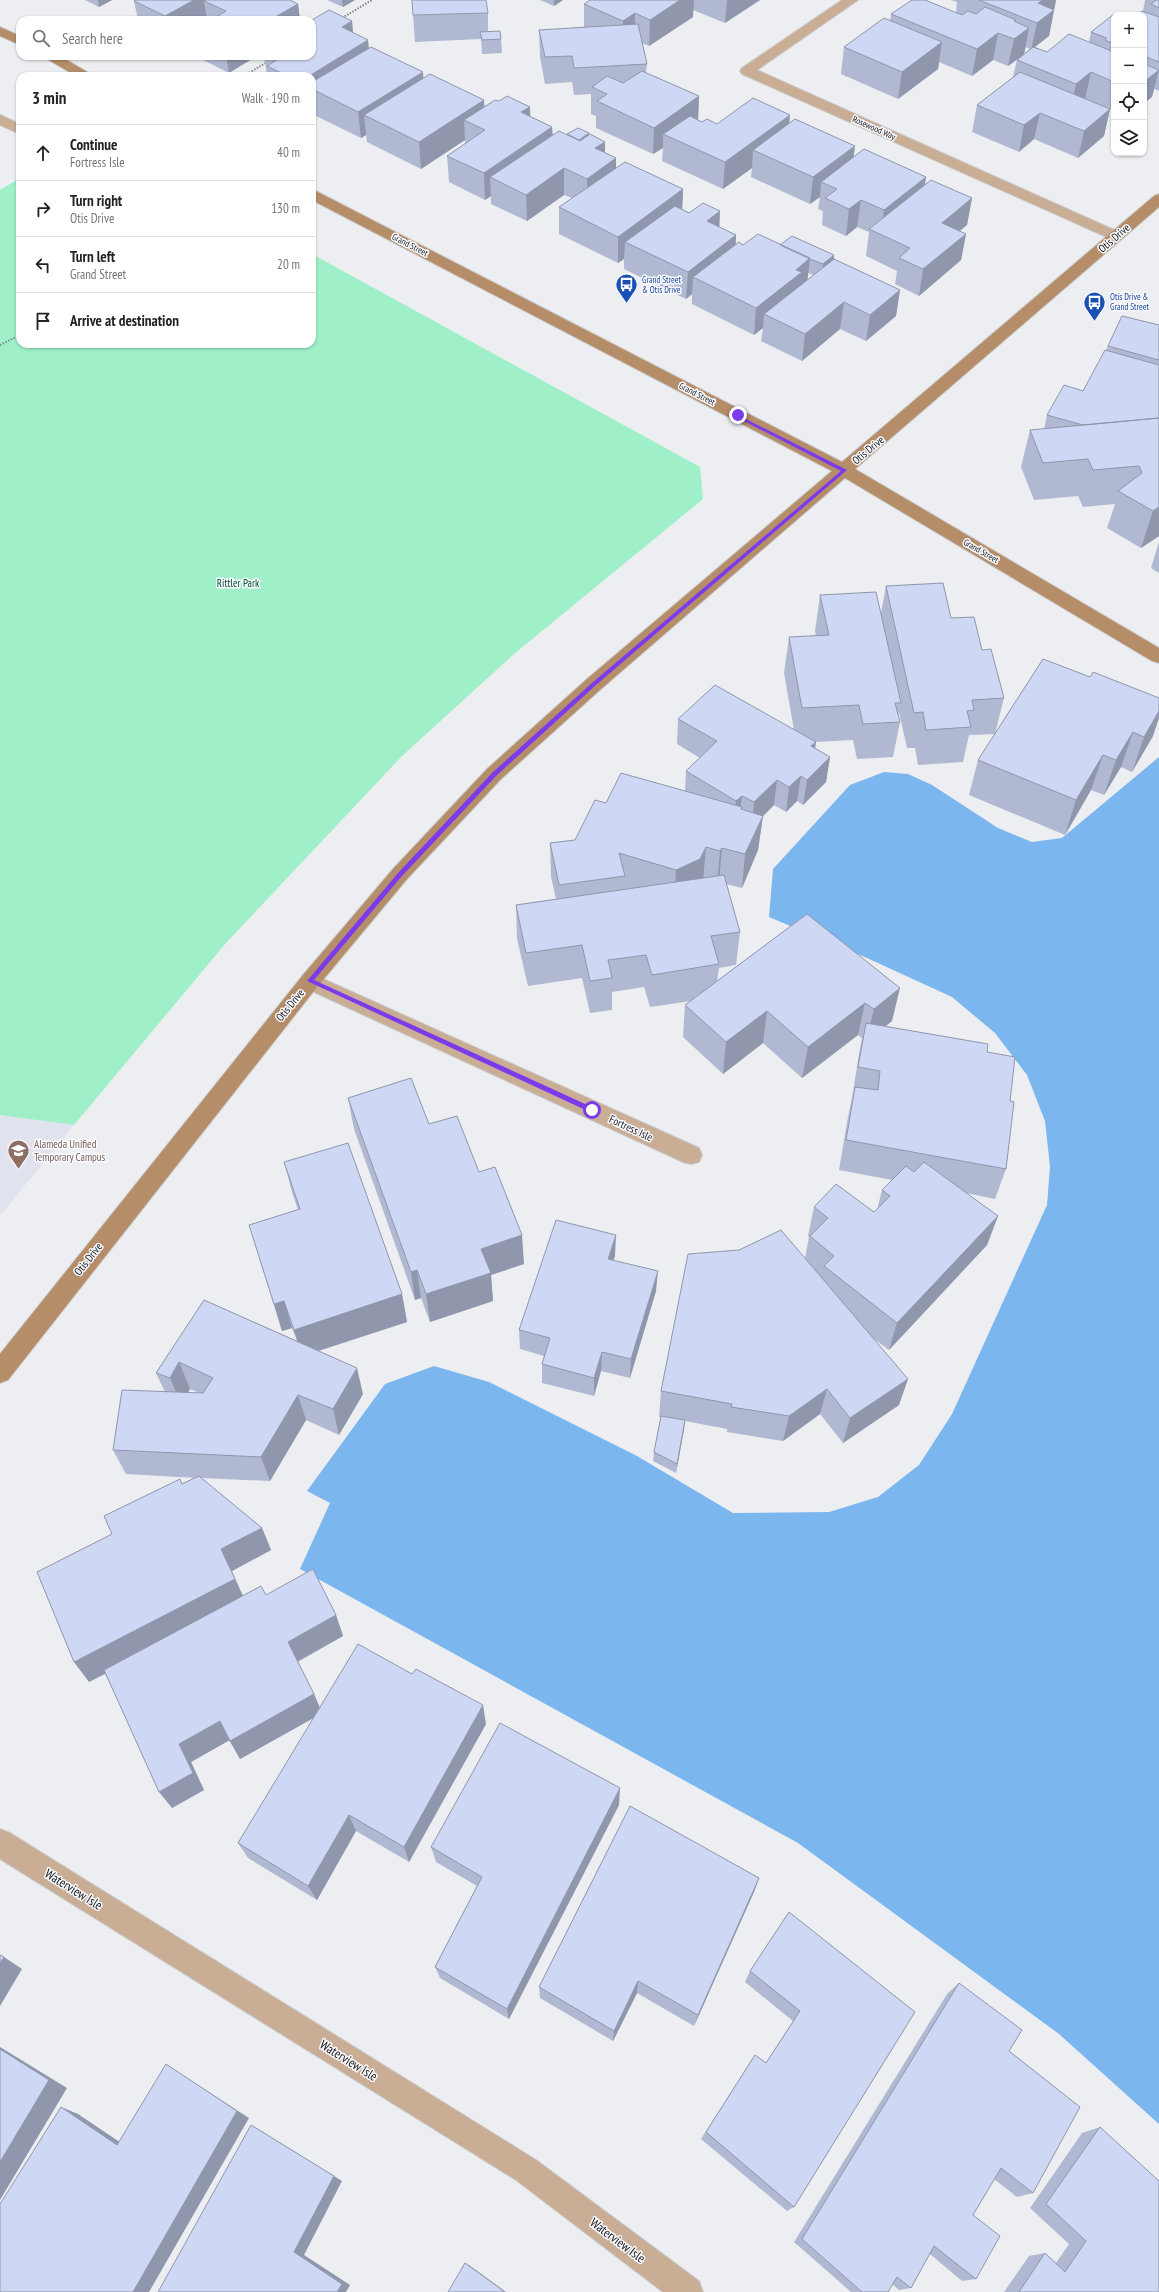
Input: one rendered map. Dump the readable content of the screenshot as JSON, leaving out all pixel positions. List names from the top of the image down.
{
  "streets": {
    "main road": ["Otis Drive", "Grand Street"],
    "street": ["Rosewood Way", "Fortress Isle", "Waterview Isle"]
  },
  "crossings": [
    ["Rosewood Way", "Otis Drive"],
    ["Otis Drive", "Grand Street"],
    ["Otis Drive", "Fortress Isle"]
  ],
  "parks": ["Rittler Park"],
  "places": {
    "bus stop": ["Grand Street & Otis Drive", "Otis Drive & Grand Street"],
    "school or university": ["Alameda Unified Temporary Campus"]
  },
  "page": {
    "map_buttons": ["+", "−"],
    "search": "Search here",
    "heading": ["3 min", "Walk · 190 m"],
    "list": [
      ["Continue", "Fortress Isle", "40 m"],
      ["Turn right", "Otis Drive", "130 m"],
      ["Turn left", "Grand Street", "20 m"],
      "Arrive at destination"
    ]
  }
}
